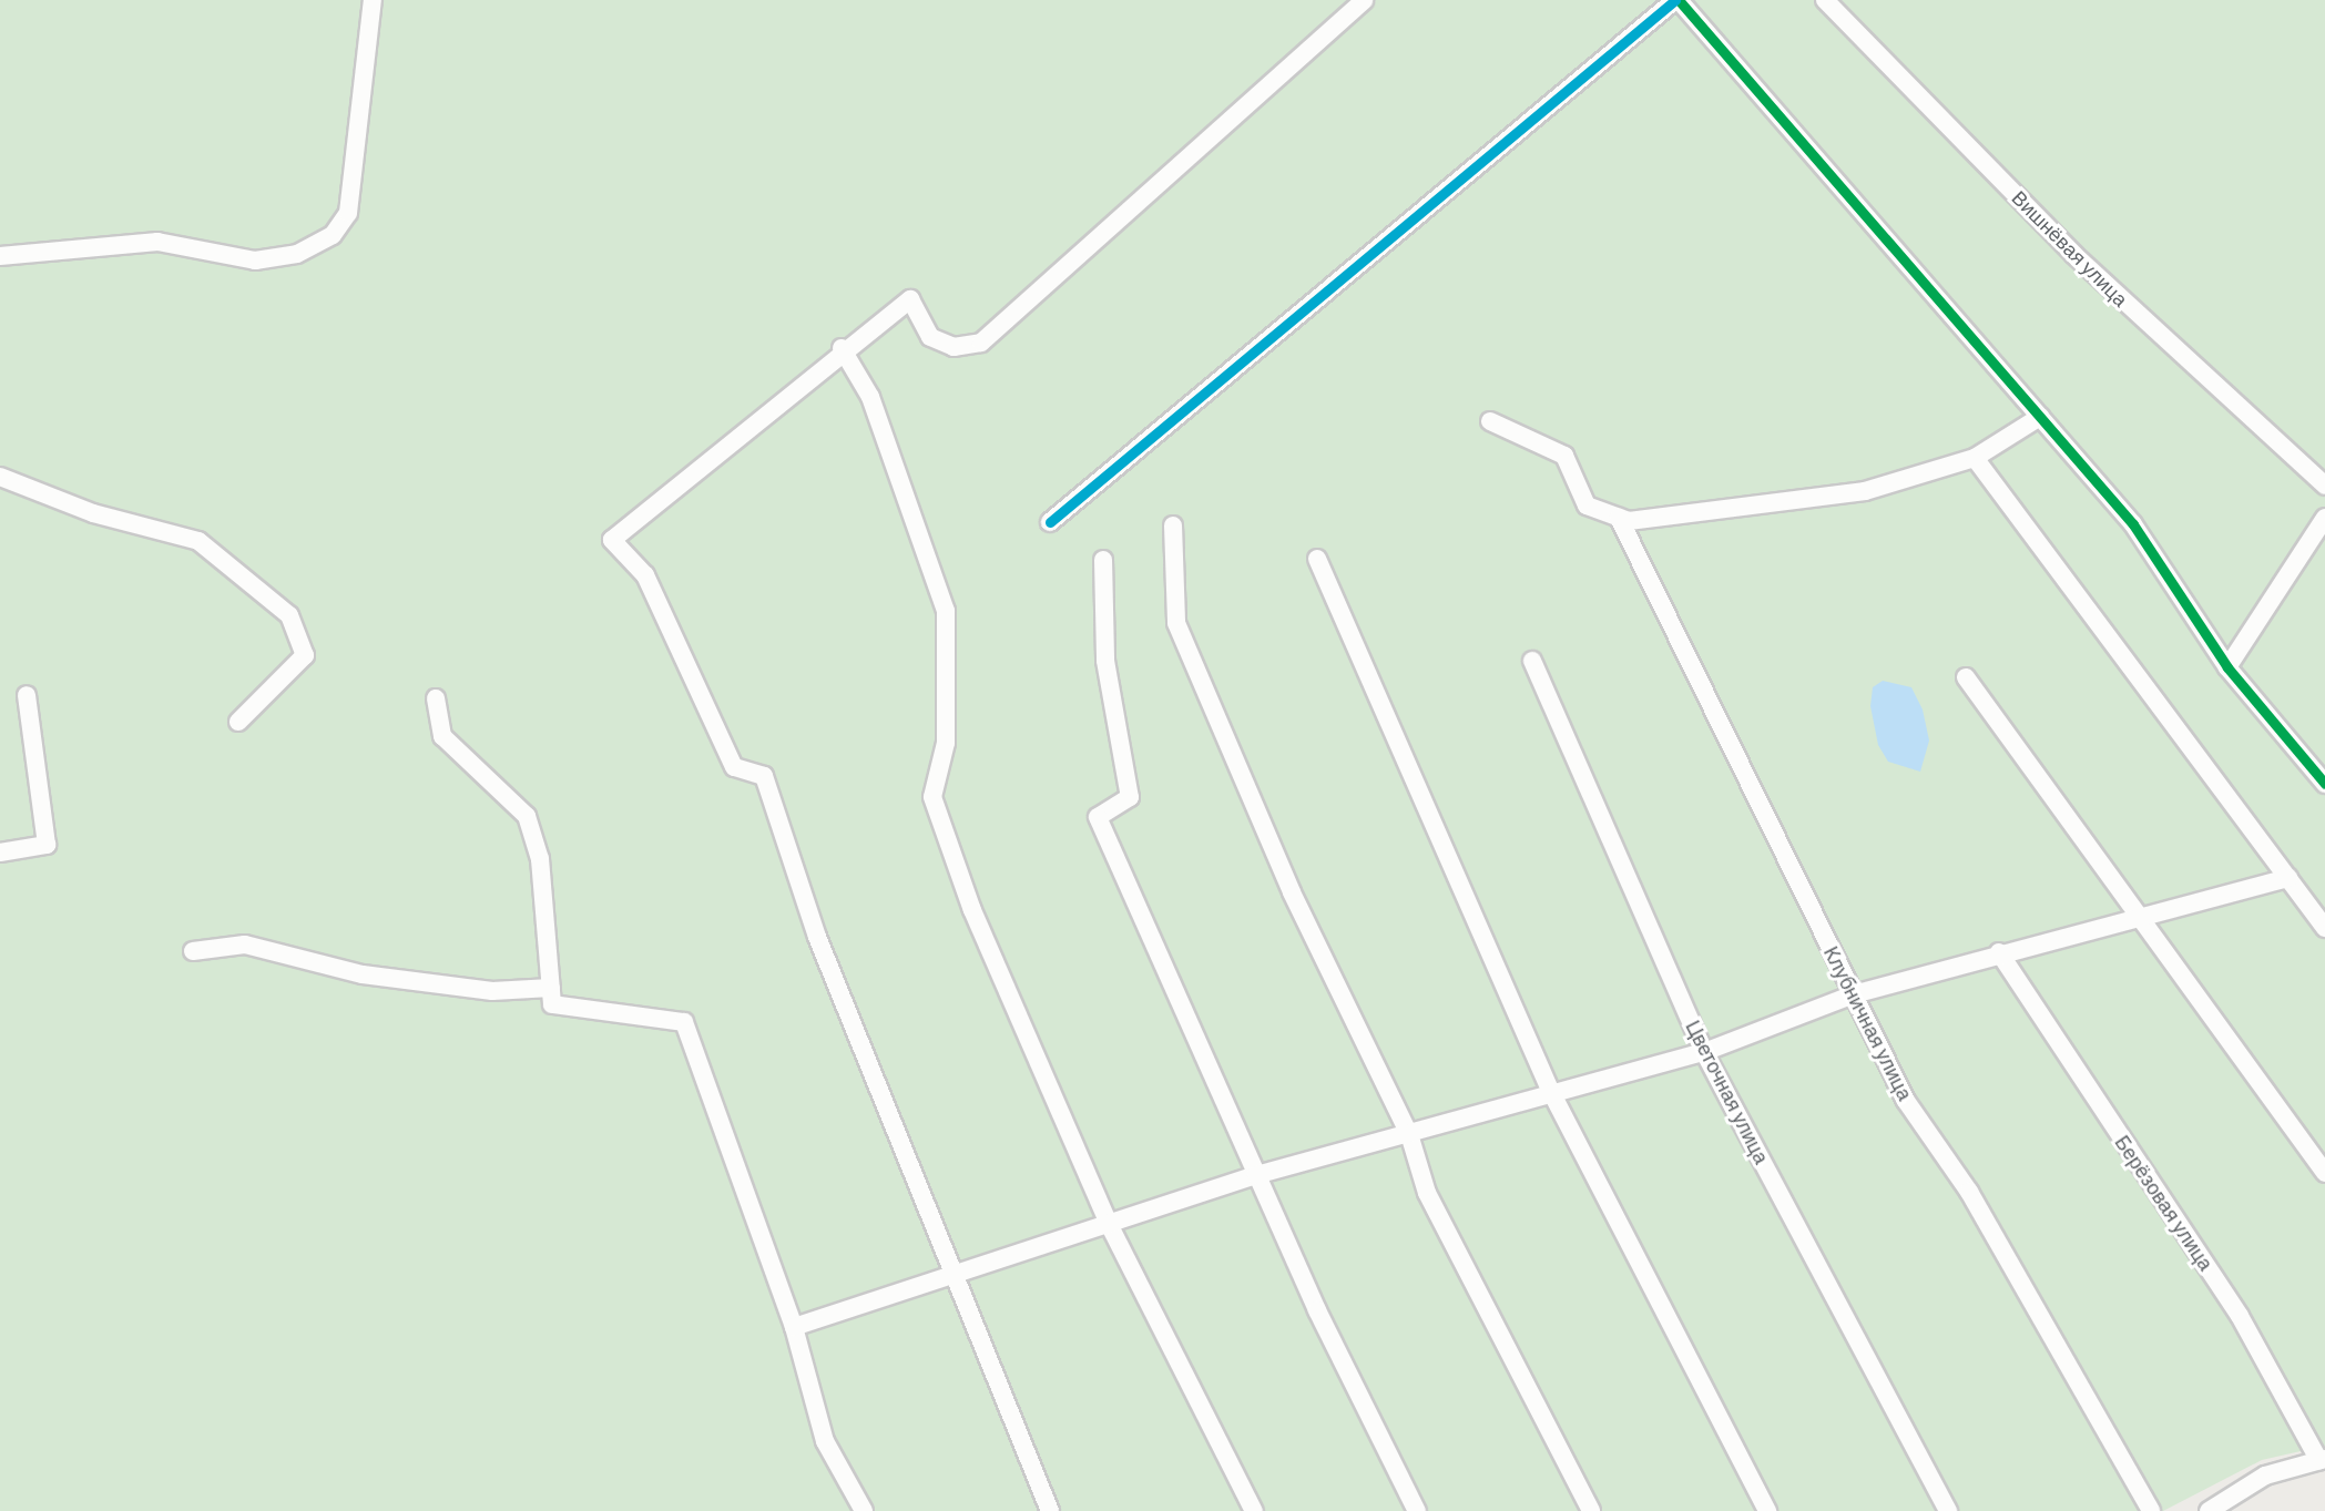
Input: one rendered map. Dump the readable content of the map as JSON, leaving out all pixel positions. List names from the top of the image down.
{
  "streets": {
    "street": [
      "Вишнёвая улица",
      "Клубничная улица",
      "Цветочная улица",
      "Берёзовая улица"
    ]
  }
}
